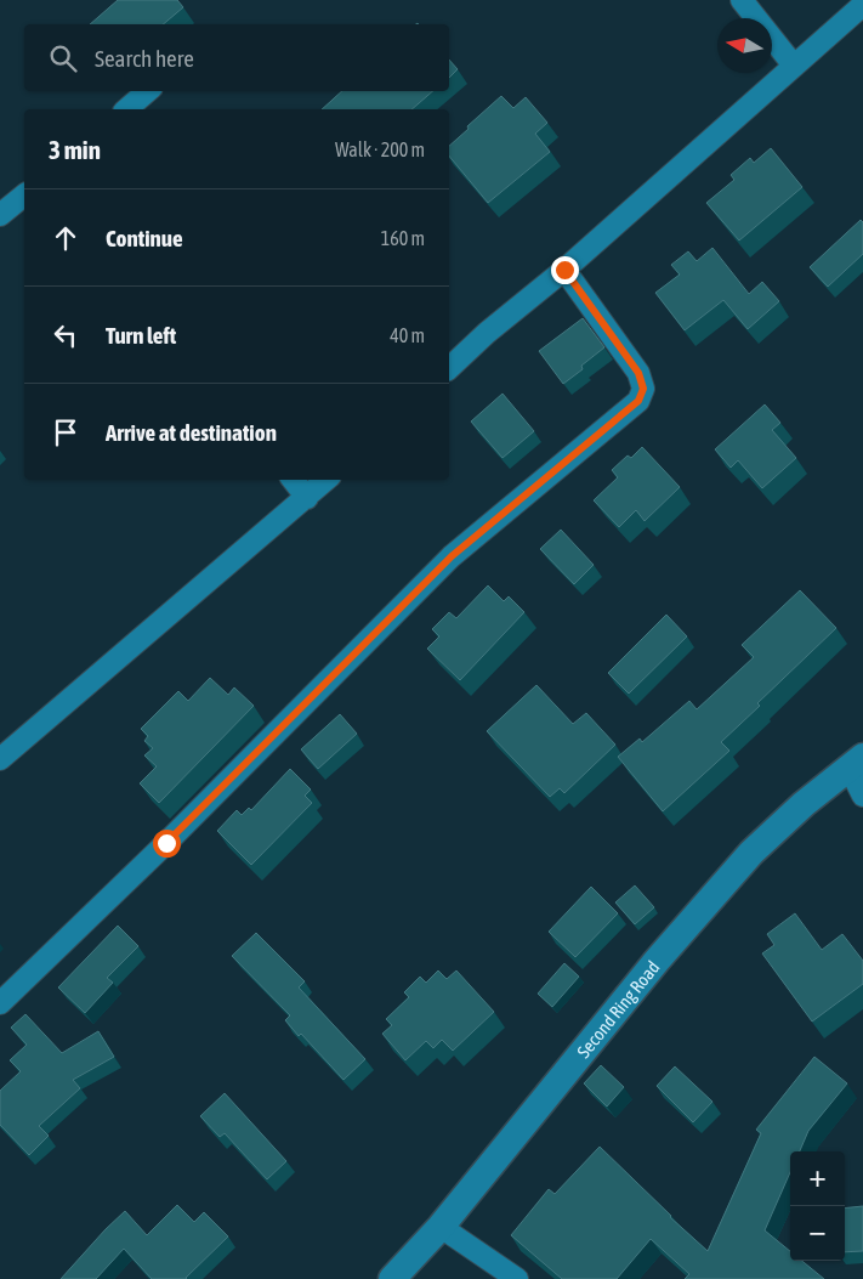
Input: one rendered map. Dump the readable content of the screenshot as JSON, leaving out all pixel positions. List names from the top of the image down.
{
  "streets": {
    "street": ["Second Ring Road"]
  },
  "north": "left",
  "page": {
    "search": "Search here",
    "heading": ["3 min", "Walk · 200 m"],
    "list": [
      ["Continue", "160 m"],
      ["Turn left", "40 m"],
      "Arrive at destination"
    ],
    "map_buttons": ["+", "−"]
  }
}
